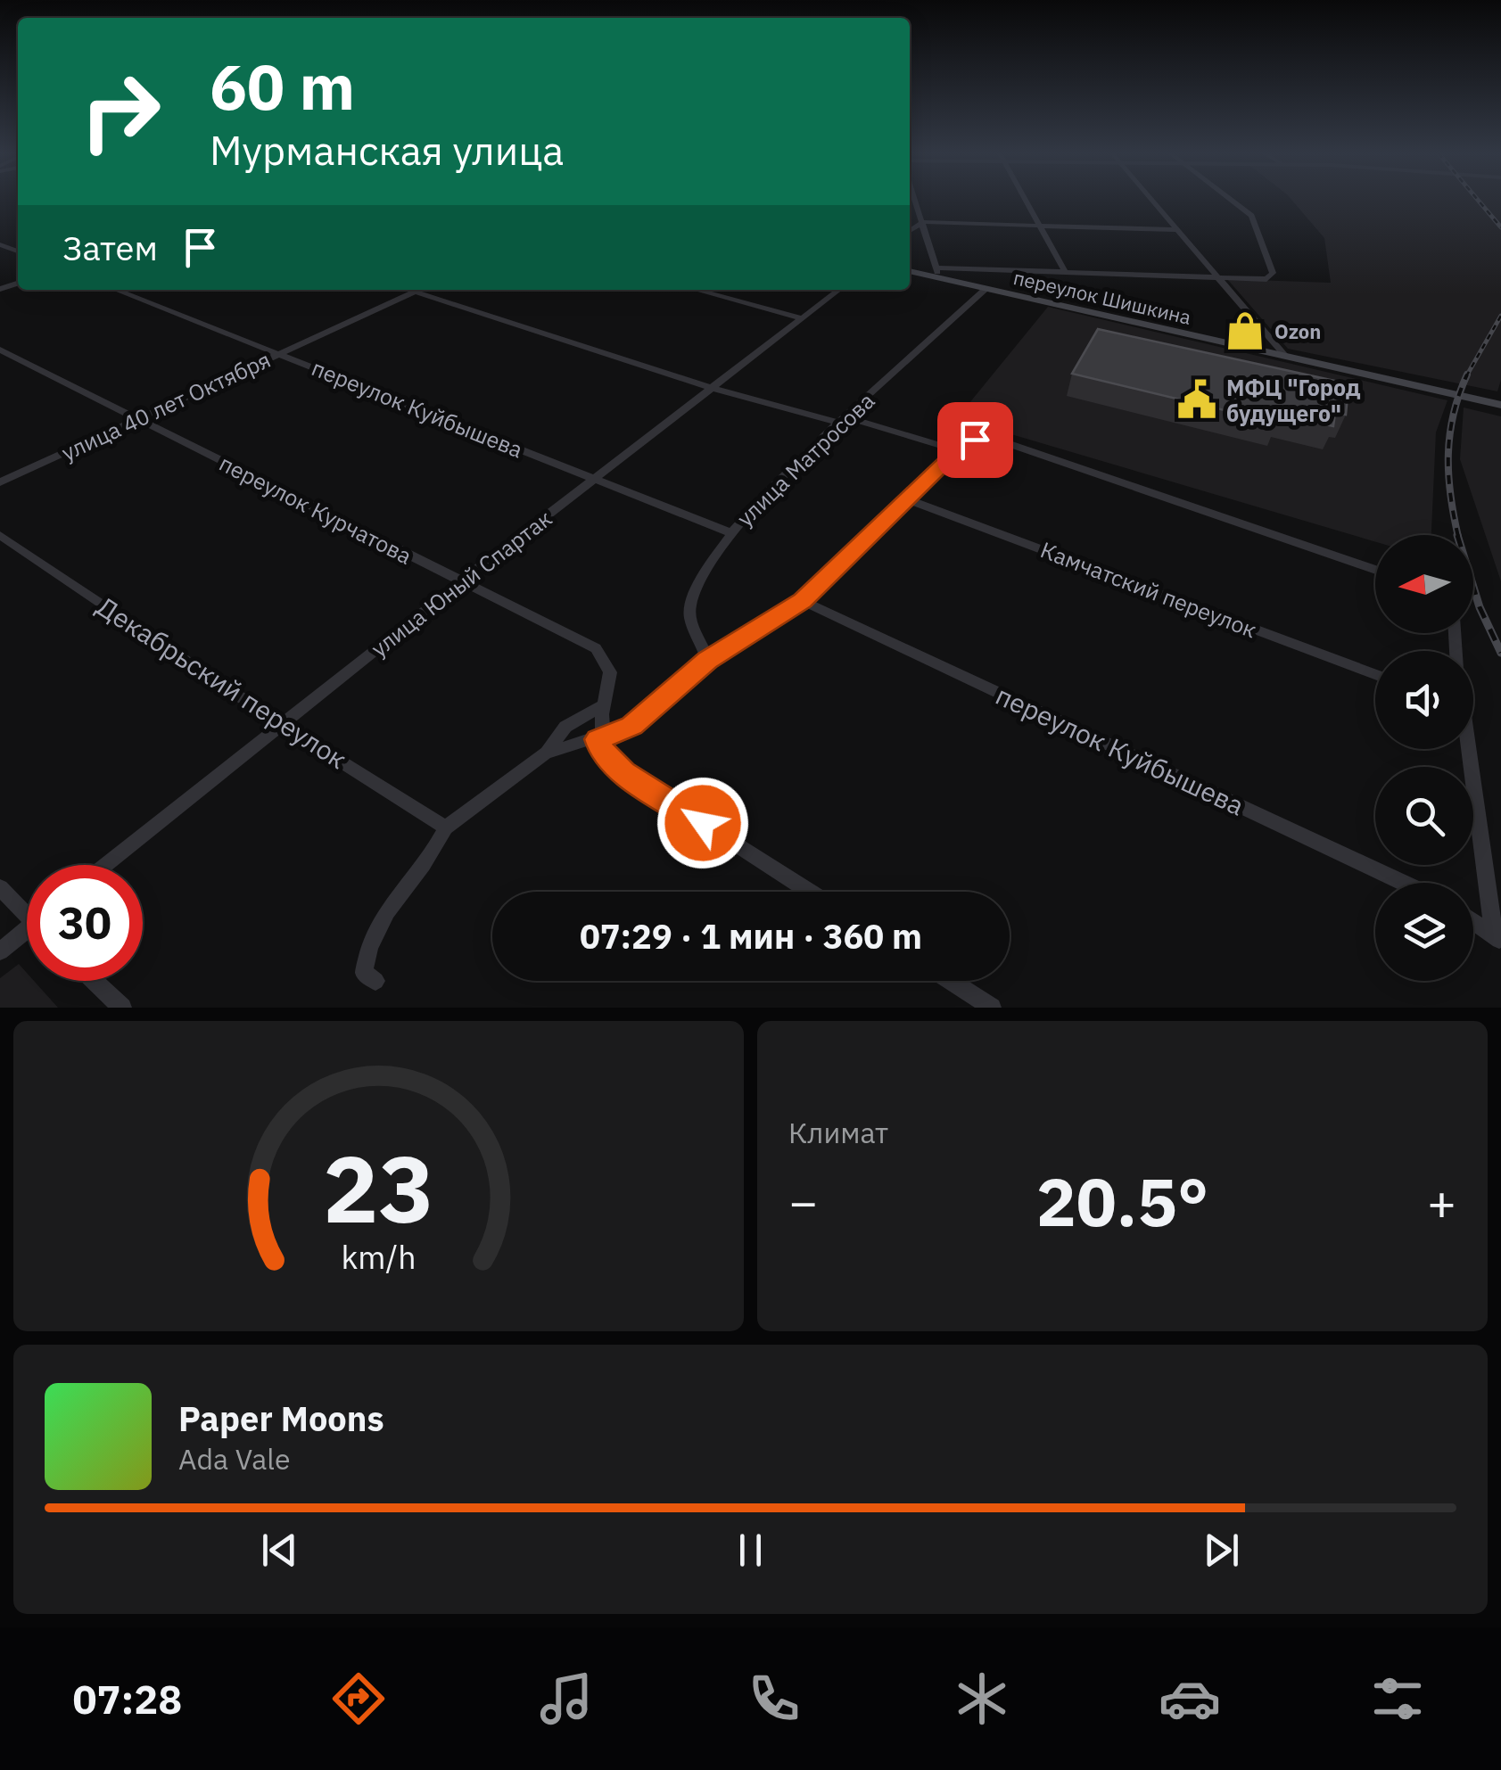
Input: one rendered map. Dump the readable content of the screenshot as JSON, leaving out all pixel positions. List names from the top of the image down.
{
  "streets": {
    "main road": ["переулок Шишкина"],
    "street": [
      "улица 40 лет Октября",
      "переулок Куйбышева",
      "улица Матросова",
      "переулок Курчатова",
      "улица Юный Спартак",
      "Камчатский переулок",
      "Декабрьский переулок"
    ]
  },
  "crossings": [
    ["переулок Шишкина", "улица Матросова"],
    ["улица 40 лет Октября", "переулок Куйбышева"],
    ["улица 40 лет Октября", "переулок Курчатова"],
    ["переулок Куйбышева", "улица Матросова"],
    ["переулок Куйбышева", "улица Юный Спартак"],
    ["переулок Курчатова", "улица Юный Спартак"],
    ["улица Юный Спартак", "Декабрьский переулок"]
  ],
  "places": {
    "shop": ["Ozon"],
    "public building": ["МФЦ \"Город будущего\""]
  },
  "north": "left",
  "page": {
    "turn": ["60 m", "Мурманская улица"],
    "then": "Затем",
    "limit": "30",
    "trip": "07:29 · 1 мин · 360 m",
    "tile": "Климат",
    "heat": ["−", "20.5°", "+"],
    "song": ["Paper Moons", "Ada Vale"],
    "tabs": "07:28",
    "gauge": ["23", "km/h"]
  }
}
